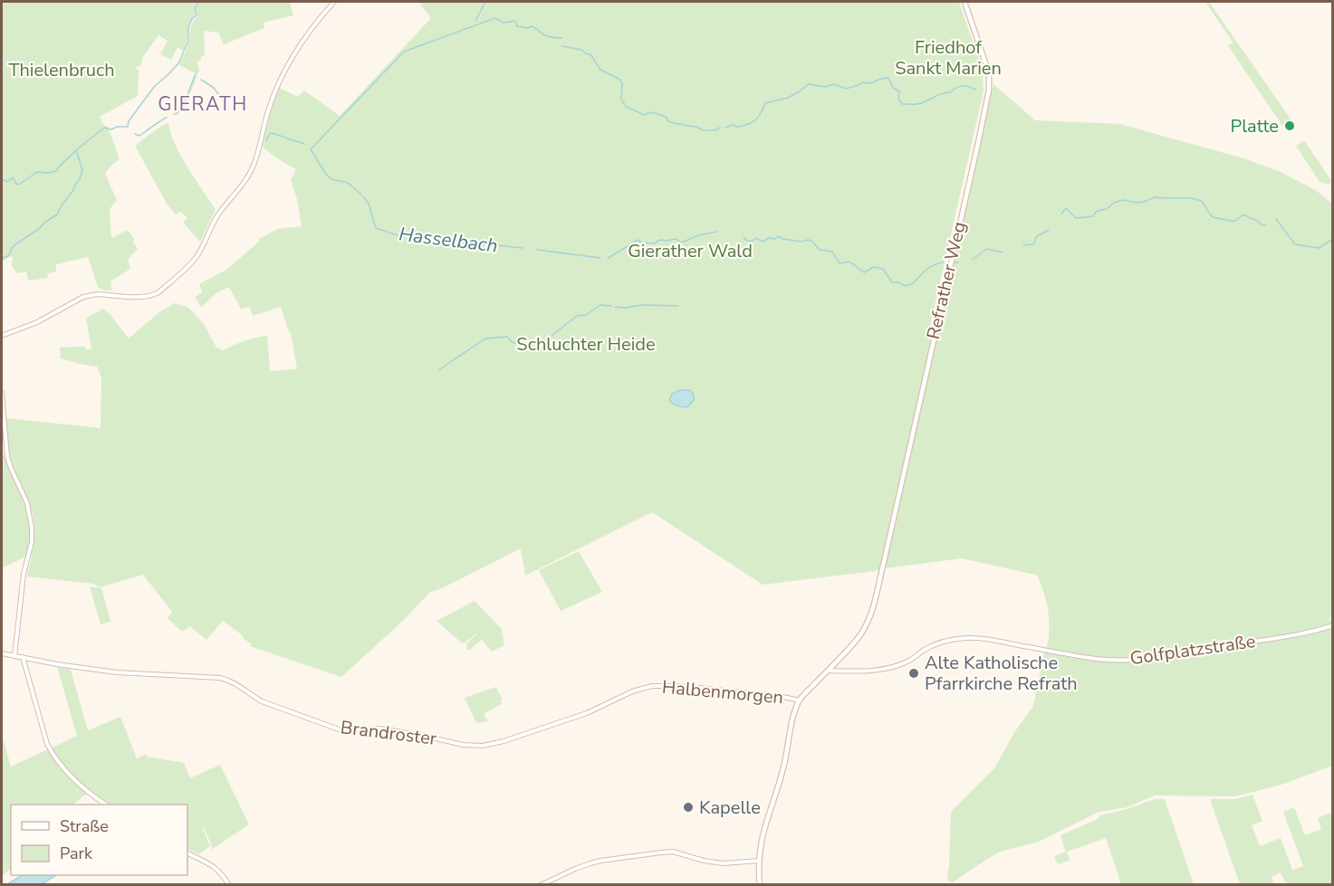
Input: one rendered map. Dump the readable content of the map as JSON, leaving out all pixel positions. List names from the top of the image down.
{
  "streets": {
    "main road": ["Refrather Weg"],
    "street": ["Golfplatzstraße", "Halbenmorgen", "Brandroster"]
  },
  "crossings": [
    ["Refrather Weg", "Golfplatzstraße"],
    ["Refrather Weg", "Halbenmorgen"],
    ["Halbenmorgen", "Brandroster"]
  ],
  "districts": ["GIERATH"],
  "water": ["Hasselbach"],
  "parks": [
    "Friedhof Sankt Marien",
    "Thielenbruch",
    "Gierather Wald",
    "Schluchter Heide"
  ],
  "places": ["Platte", "Alte Katholische Pfarrkirche Refrath", "Kapelle"],
  "legend": ["Straße", "Park"]
}
